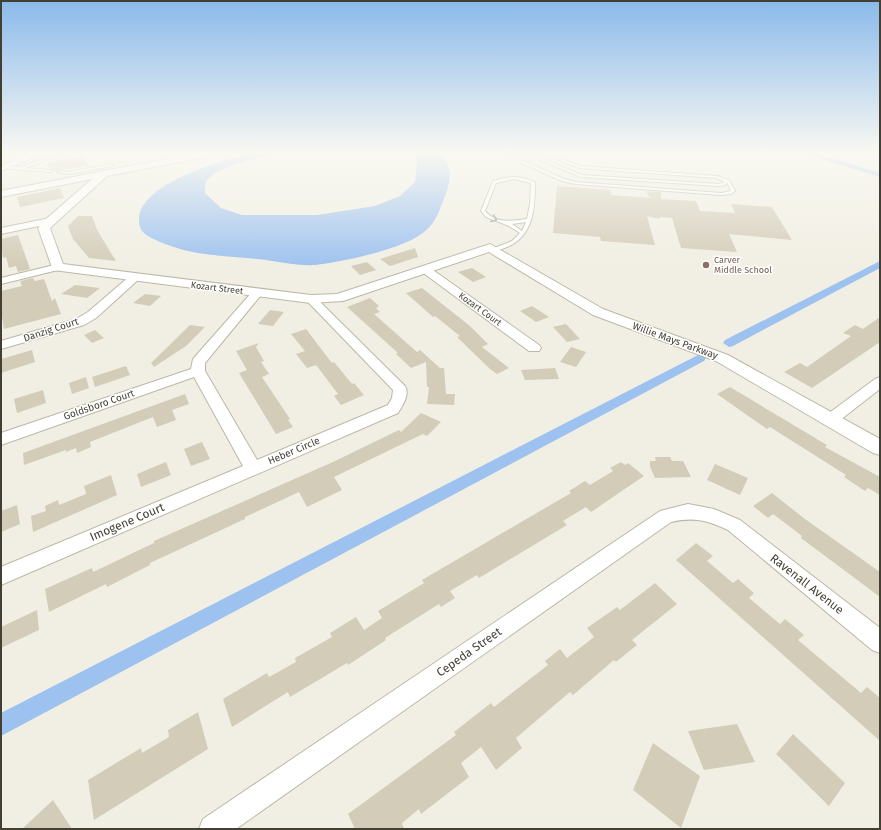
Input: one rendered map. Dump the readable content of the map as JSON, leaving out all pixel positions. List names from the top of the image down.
{
  "streets": {
    "street": [
      "Kozart Street",
      "Kozart Court",
      "Danzig Court",
      "Willie Mays Parkway",
      "Goldsboro Court",
      "Heber Circle",
      "Imogene Court",
      "Ravenall Avenue",
      "Cepeda Street"
    ]
  },
  "crossings": [
    ["Kozart Street", "Kozart Court"],
    ["Kozart Street", "Danzig Court"],
    ["Kozart Street", "Willie Mays Parkway"],
    ["Kozart Street", "Heber Circle"],
    ["Heber Circle", "Imogene Court"],
    ["Ravenall Avenue", "Cepeda Street"]
  ],
  "places": ["Carver Middle School"]
}
